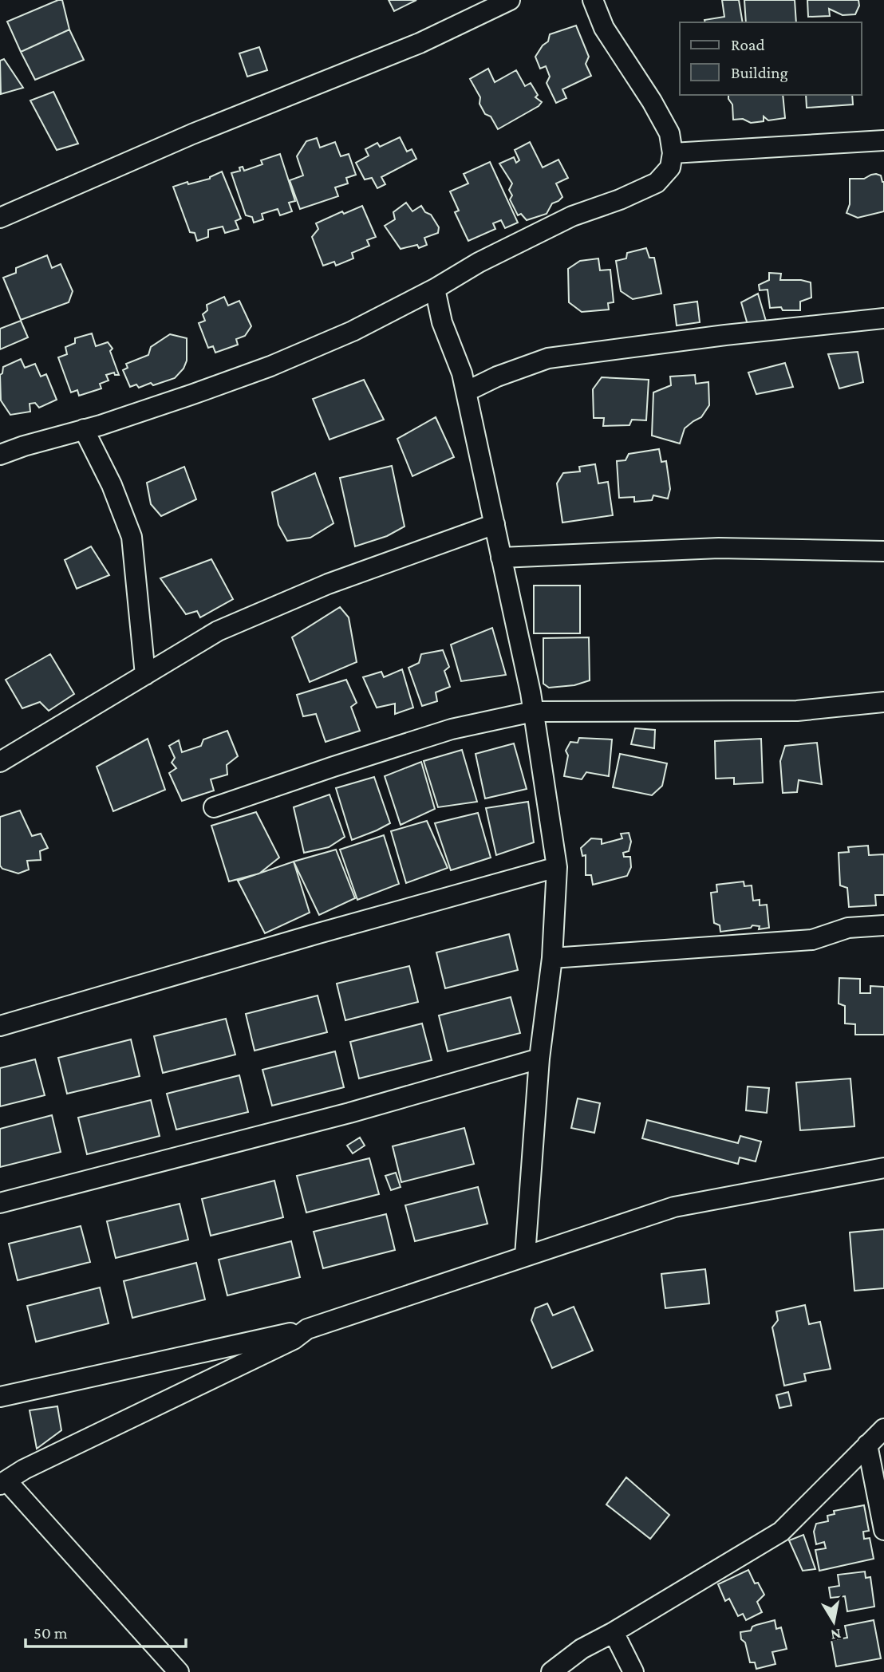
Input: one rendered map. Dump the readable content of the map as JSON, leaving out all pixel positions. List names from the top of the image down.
{
  "legend": ["Road", "Building"],
  "scale_bar": "50 m",
  "north": "bottom"
}
